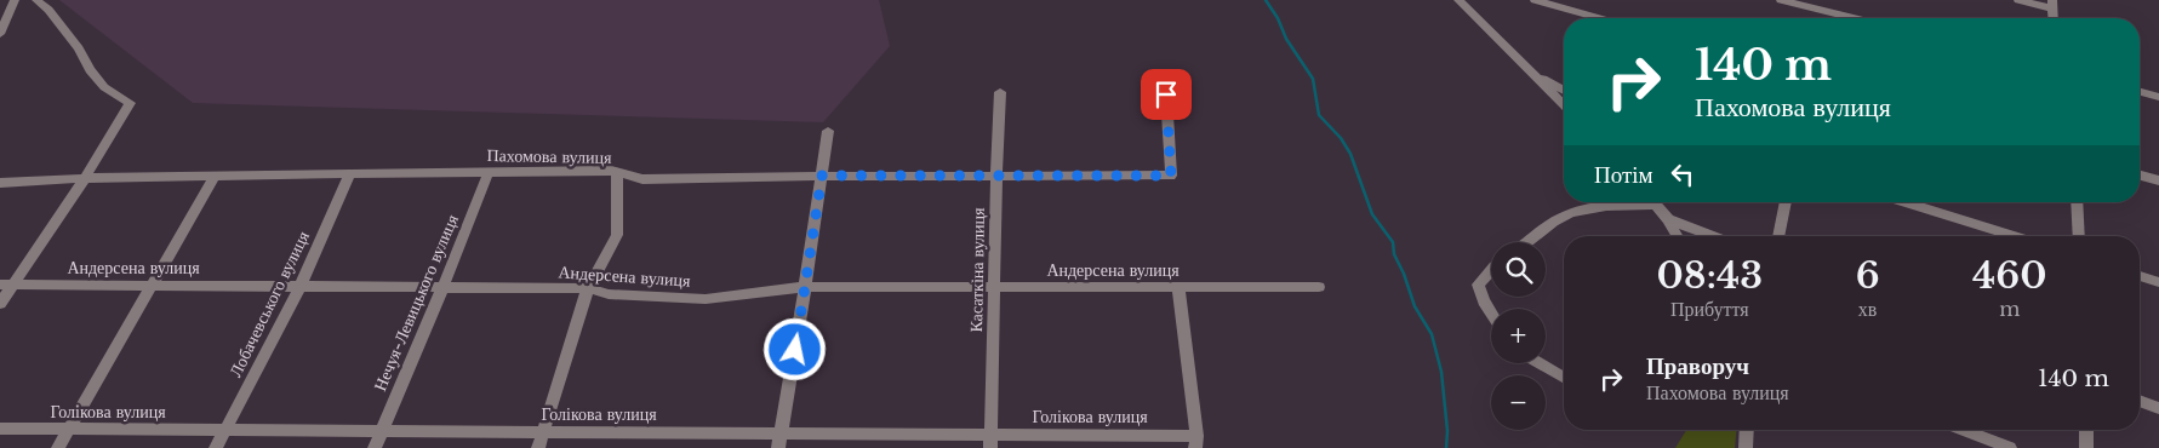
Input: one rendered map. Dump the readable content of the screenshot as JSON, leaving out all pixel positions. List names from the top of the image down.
{
  "streets": {
    "street": [
      "Пахомова вулиця",
      "Андерсена вулиця",
      "Касаткіна вулиця",
      "Нечуя-Левицького вулиця",
      "Лобачевського вулиця",
      "Голікова вулиця"
    ]
  },
  "crossings": [
    ["Пахомова вулиця", "Касаткіна вулиця"],
    ["Пахомова вулиця", "Нечуя-Левицького вулиця"],
    ["Пахомова вулиця", "Лобачевського вулиця"],
    ["Андерсена вулиця", "Касаткіна вулиця"],
    ["Андерсена вулиця", "Нечуя-Левицького вулиця"],
    ["Андерсена вулиця", "Лобачевського вулиця"],
    ["Касаткіна вулиця", "Голікова вулиця"],
    ["Нечуя-Левицького вулиця", "Голікова вулиця"],
    ["Лобачевського вулиця", "Голікова вулиця"]
  ],
  "page": {
    "turn": ["140 m", "Пахомова вулиця"],
    "then": "Потім",
    "eta": [
      "08:43",
      "Прибуття",
      "6",
      "хв",
      "460",
      "m"
    ],
    "map_buttons": ["+", "−"],
    "list": [
      {
        "name": "Праворуч",
        "note": "Пахомова вулиця",
        "value": "140 m"
      }
    ]
  }
}
